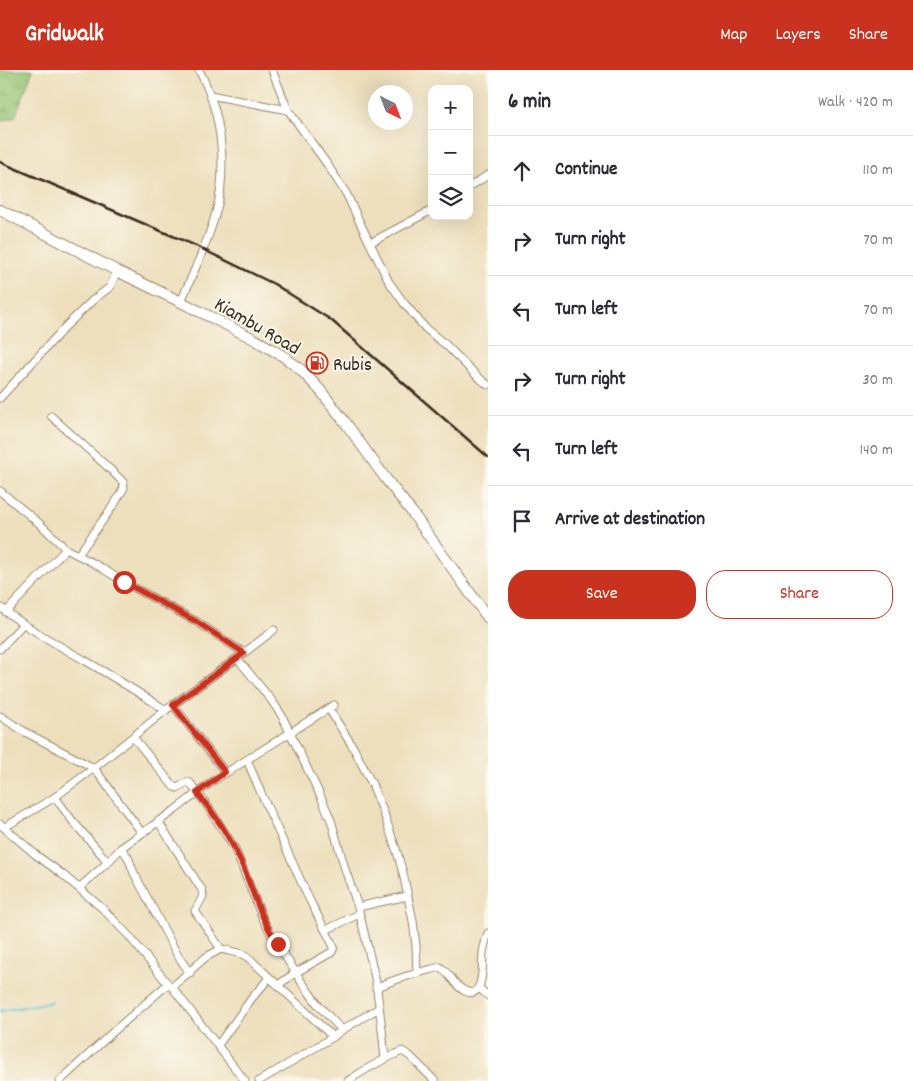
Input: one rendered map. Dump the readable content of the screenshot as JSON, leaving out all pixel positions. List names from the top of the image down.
{
  "streets": {
    "main road": ["Kiambu Road"]
  },
  "places": {
    "fuel station": ["Rubis"]
  },
  "north": "bottom right",
  "page": {
    "header": "Gridwalk",
    "nav": ["Map", "Layers", "Share"],
    "heading": ["6 min", "Walk · 420 m"],
    "map_buttons": ["+", "−"],
    "list": [
      ["Continue", "110 m"],
      ["Turn right", "70 m"],
      ["Turn left", "70 m"],
      ["Turn right", "30 m"],
      ["Turn left", "140 m"],
      "Arrive at destination"
    ],
    "buttons": ["Save", "Share"]
  }
}
